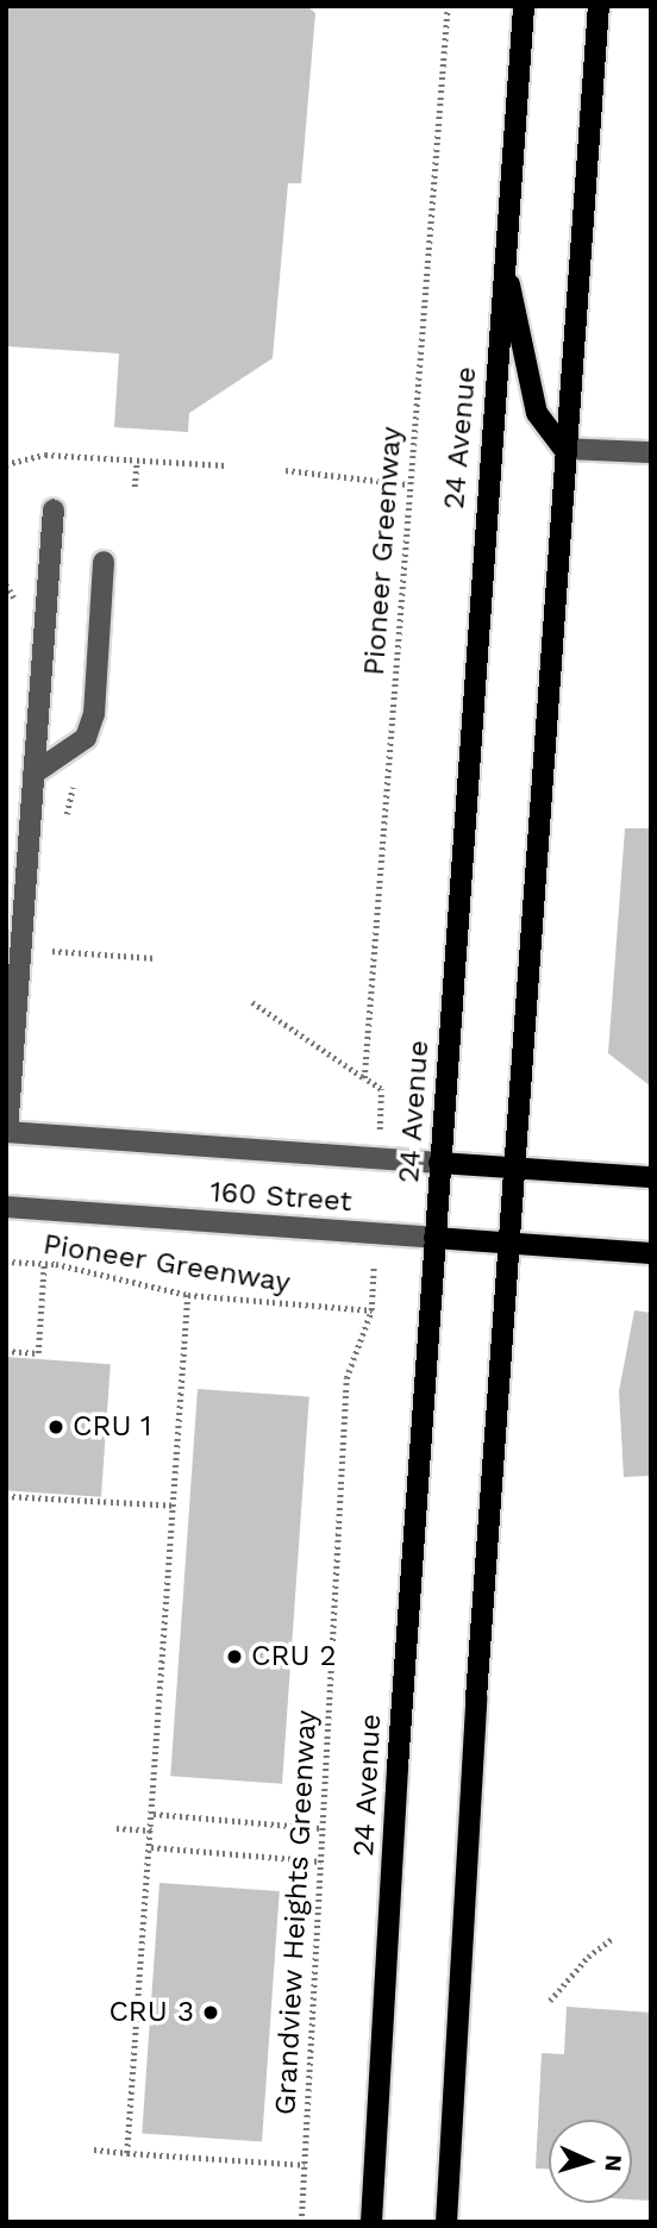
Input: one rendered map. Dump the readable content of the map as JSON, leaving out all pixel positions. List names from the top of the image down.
{
  "streets": {
    "main road": ["24 Avenue", "160 Street"],
    "path": ["Pioneer Greenway", "Grandview Heights Greenway"]
  },
  "crossings": [
    ["24 Avenue", "160 Street"],
    ["Pioneer Greenway", "Grandview Heights Greenway"]
  ],
  "places": ["CRU 1", "CRU 2", "CRU 3"],
  "north": "right"
}
